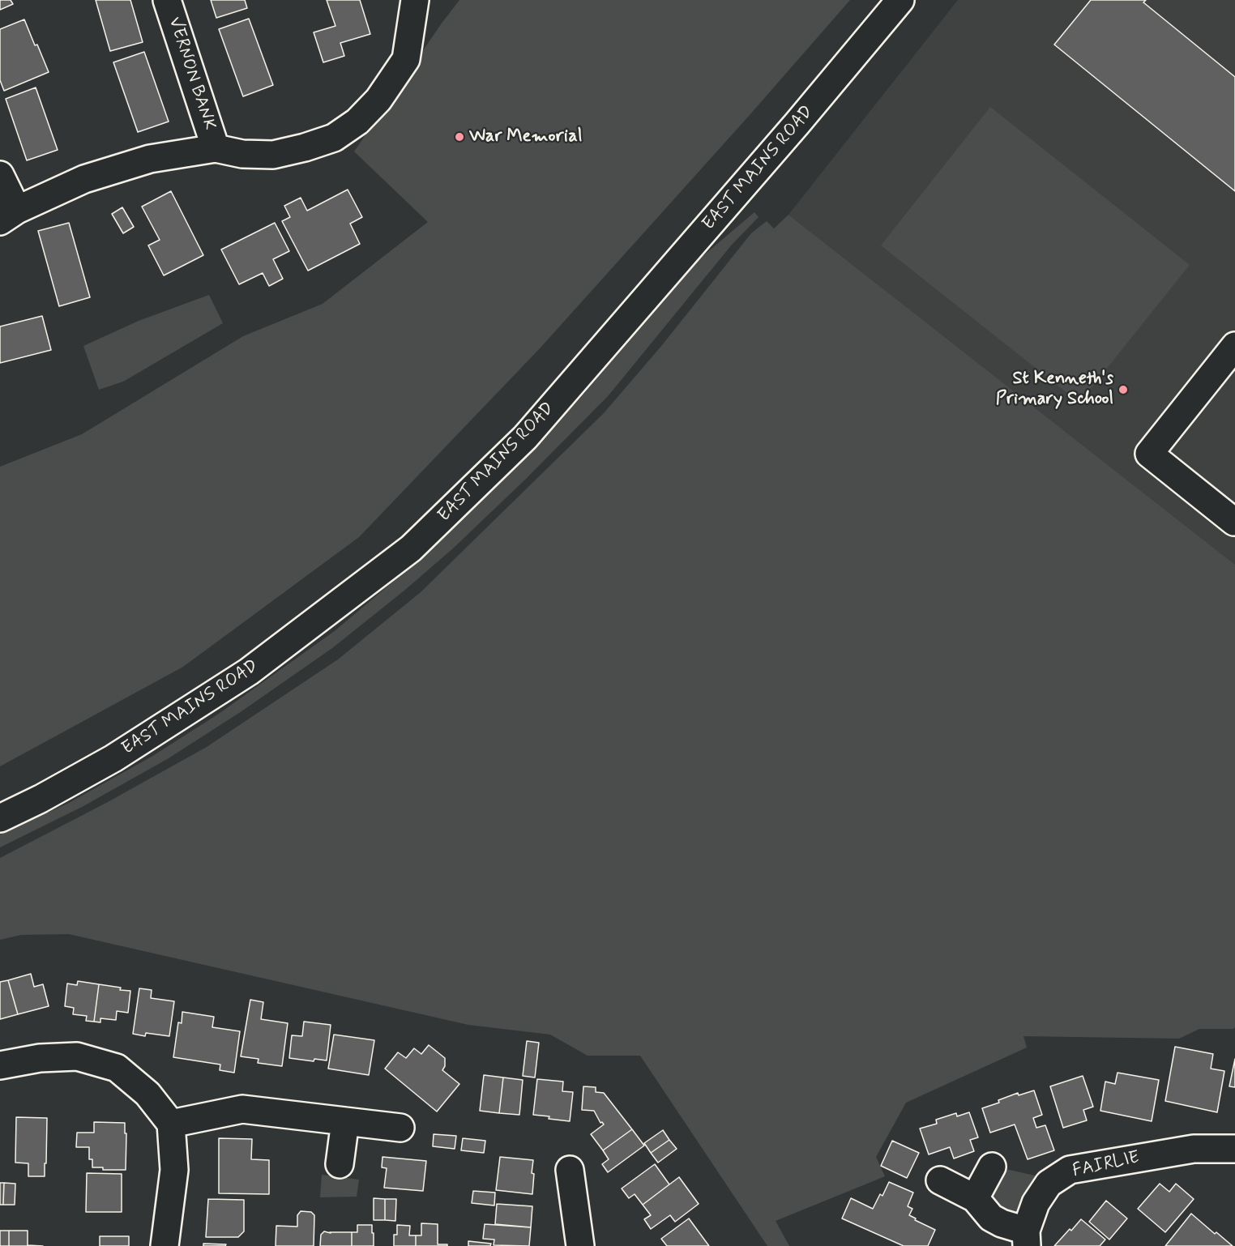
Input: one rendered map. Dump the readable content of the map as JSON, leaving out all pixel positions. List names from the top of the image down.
{
  "streets": {
    "street": ["VERNON BANK", "EAST MAINS ROAD", "FAIRLIE"]
  },
  "places": ["War Memorial", "St Kenneth's Primary School"]
}
